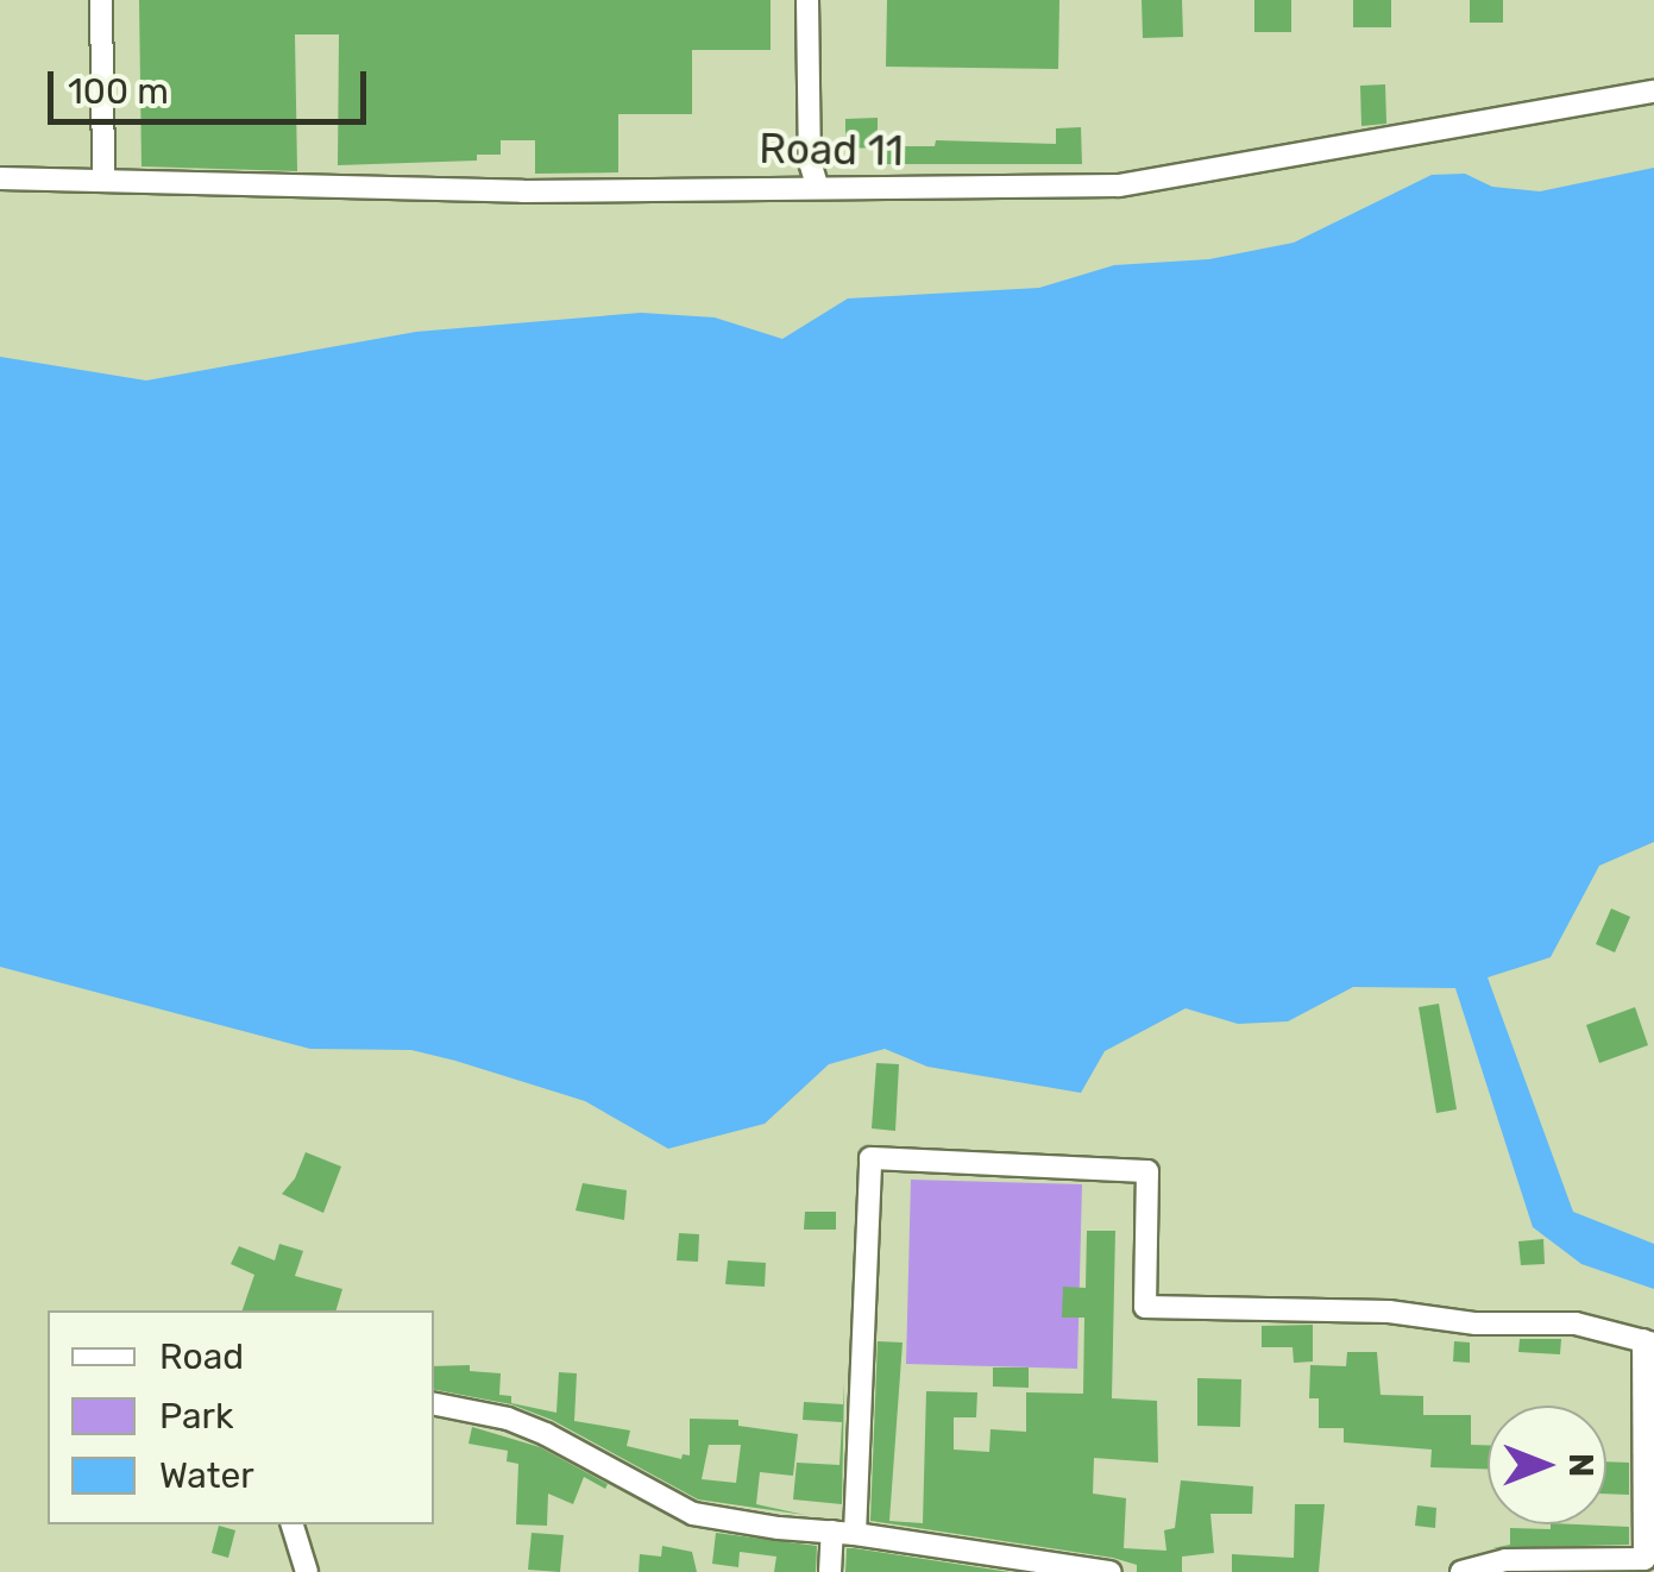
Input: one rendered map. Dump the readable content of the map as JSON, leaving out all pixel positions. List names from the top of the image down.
{
  "streets": {
    "street": ["Road 11"]
  },
  "legend": ["Road", "Park", "Water"],
  "scale_bar": "100 m",
  "north": "right"
}
